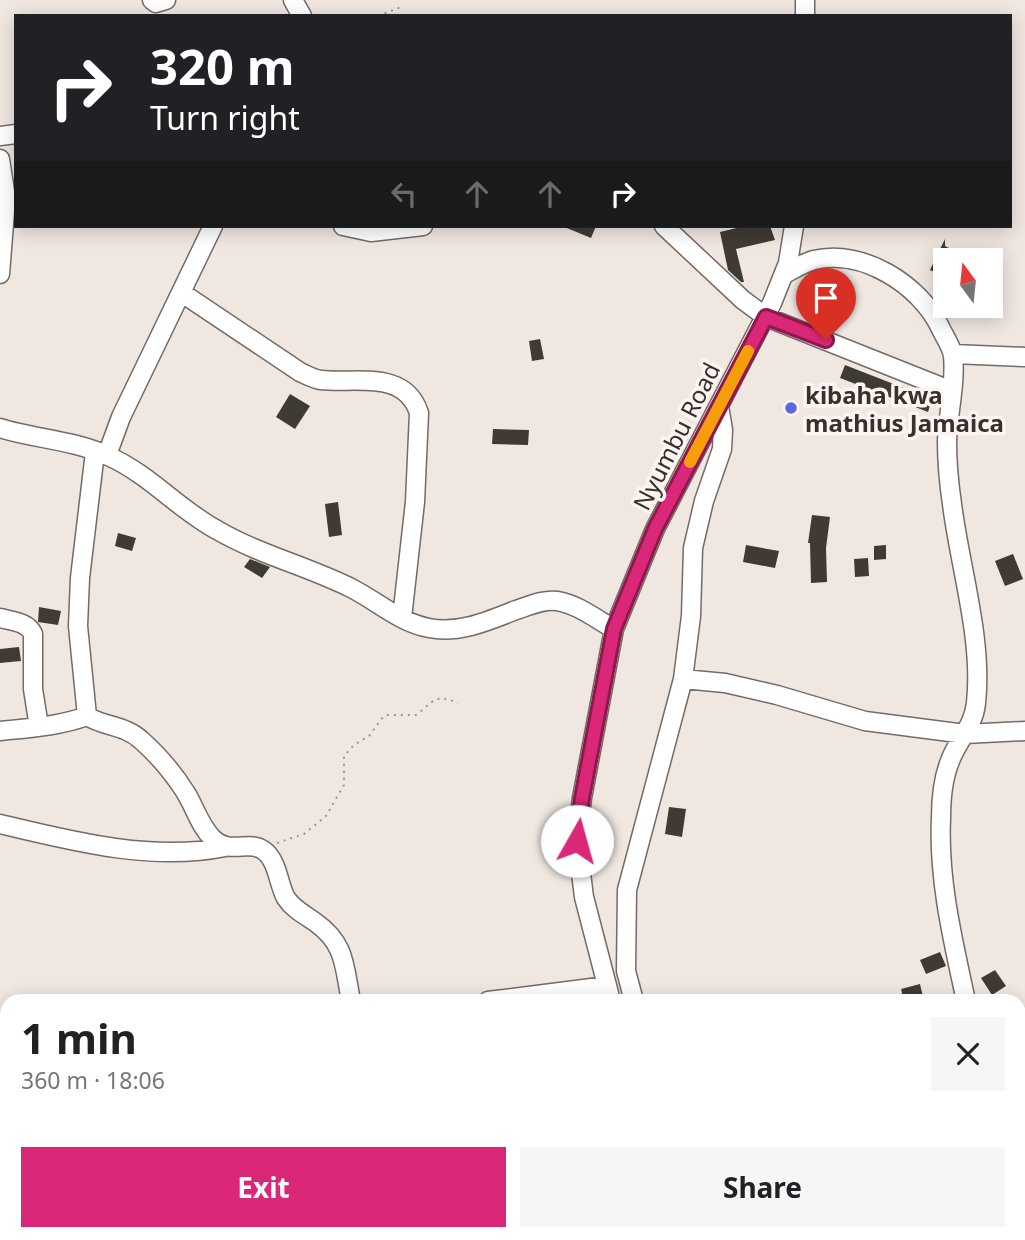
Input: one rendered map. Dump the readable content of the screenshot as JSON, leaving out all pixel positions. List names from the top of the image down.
{
  "streets": {
    "street": ["Nyumbu Road"]
  },
  "places": ["kibaha kwa mathius Jamaica"],
  "north": "top",
  "page": {
    "turn": ["320 m", "Turn right"],
    "heading": ["1 min", "360 m · 18:06"],
    "buttons": ["Exit", "Share"]
  }
}
